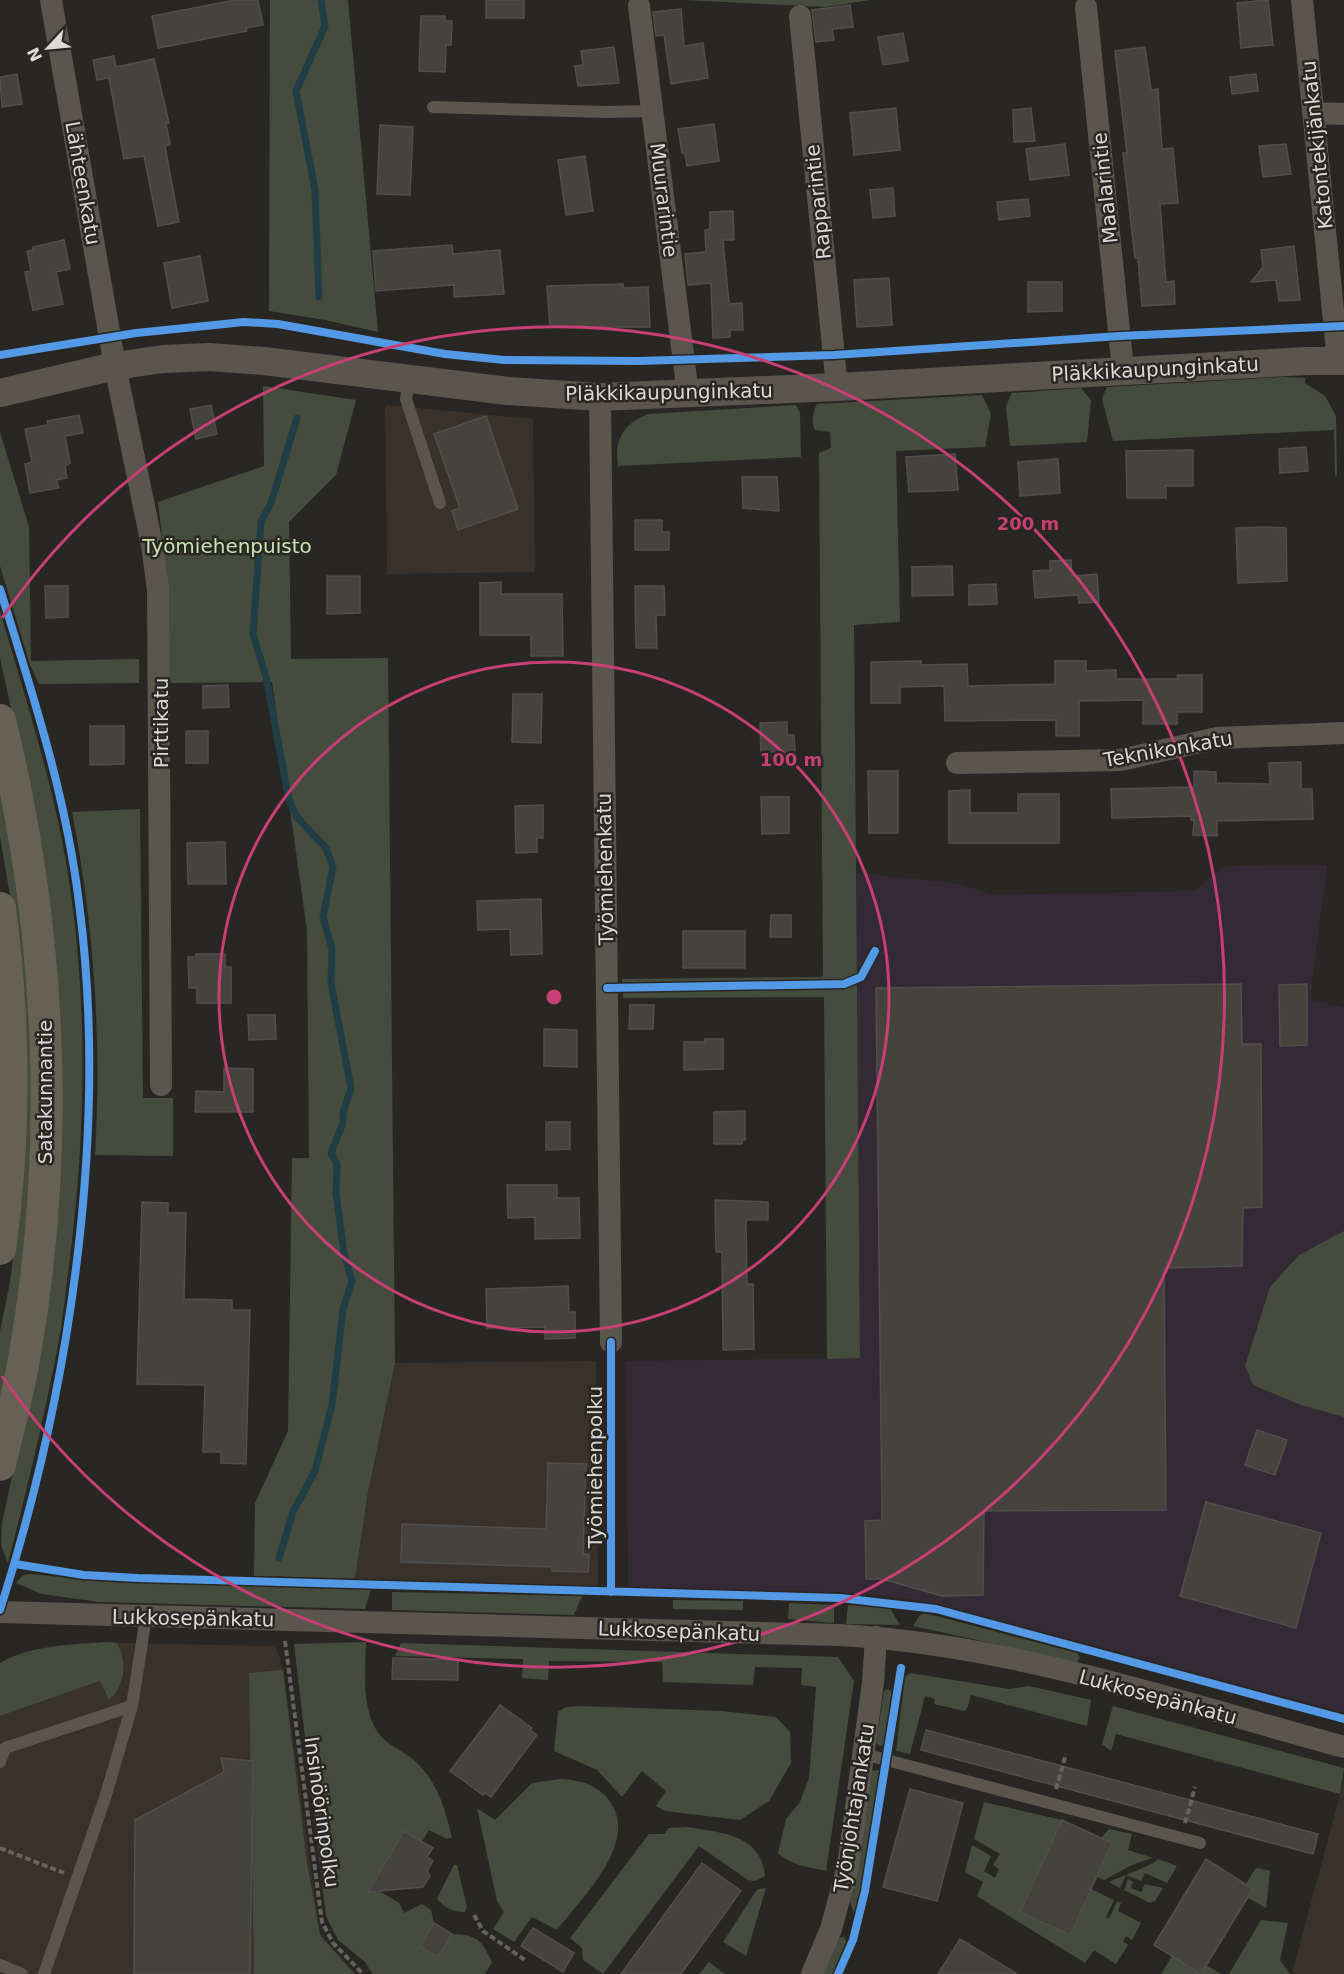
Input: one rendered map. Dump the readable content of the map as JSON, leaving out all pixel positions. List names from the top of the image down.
{
  "streets": {
    "main road": ["Satakunnantie"],
    "street": [
      "Katontekijänkatu",
      "Lähteenkatu",
      "Maalarintie",
      "Muurarintie",
      "Rapparintie",
      "Pläkkikaupunginkatu",
      "Pirttikatu",
      "Teknikonkatu",
      "Työmiehenkatu",
      "Lukkosepänkatu",
      "Työnjohtajankatu"
    ],
    "path": ["Insinöörinpolku"],
    "cycle path": ["Työmiehenpolku"]
  },
  "crossings": [
    ["Katontekijänkatu", "Pläkkikaupunginkatu"],
    ["Lähteenkatu", "Pläkkikaupunginkatu"],
    ["Lähteenkatu", "Pirttikatu"],
    ["Maalarintie", "Pläkkikaupunginkatu"],
    ["Muurarintie", "Pläkkikaupunginkatu"],
    ["Rapparintie", "Pläkkikaupunginkatu"],
    ["Pläkkikaupunginkatu", "Pirttikatu"],
    ["Pläkkikaupunginkatu", "Työmiehenkatu"],
    ["Lukkosepänkatu", "Työnjohtajankatu"]
  ],
  "parks": ["Työmiehenpuisto"],
  "north": "bottom left",
  "rings": ["200 m", "100 m"]
}
